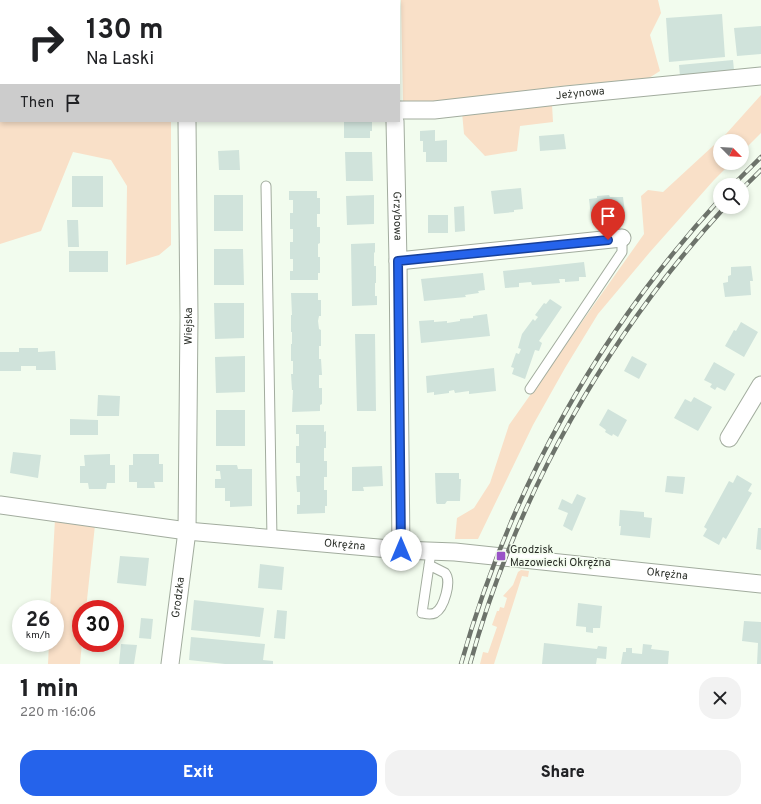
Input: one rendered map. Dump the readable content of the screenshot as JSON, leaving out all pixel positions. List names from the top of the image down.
{
  "streets": {
    "street": [
      "Jeżynowa",
      "Grzybowa",
      "Wiejska",
      "Okrężna",
      "Grodzka"
    ]
  },
  "crossings": [
    ["Grzybowa", "Okrężna"],
    ["Wiejska", "Okrężna"],
    ["Wiejska", "Grodzka"],
    ["Okrężna", "Grodzka"]
  ],
  "places": {
    "transit": ["Grodzisk Mazowiecki Okrężna"]
  },
  "north": "bottom right",
  "page": {
    "turn": ["130 m", "Na Laski"],
    "then": "Then",
    "speed": "26 km/h",
    "limit": "30",
    "heading": ["1 min", "220 m · 16:06"],
    "buttons": ["Exit", "Share"]
  }
}
